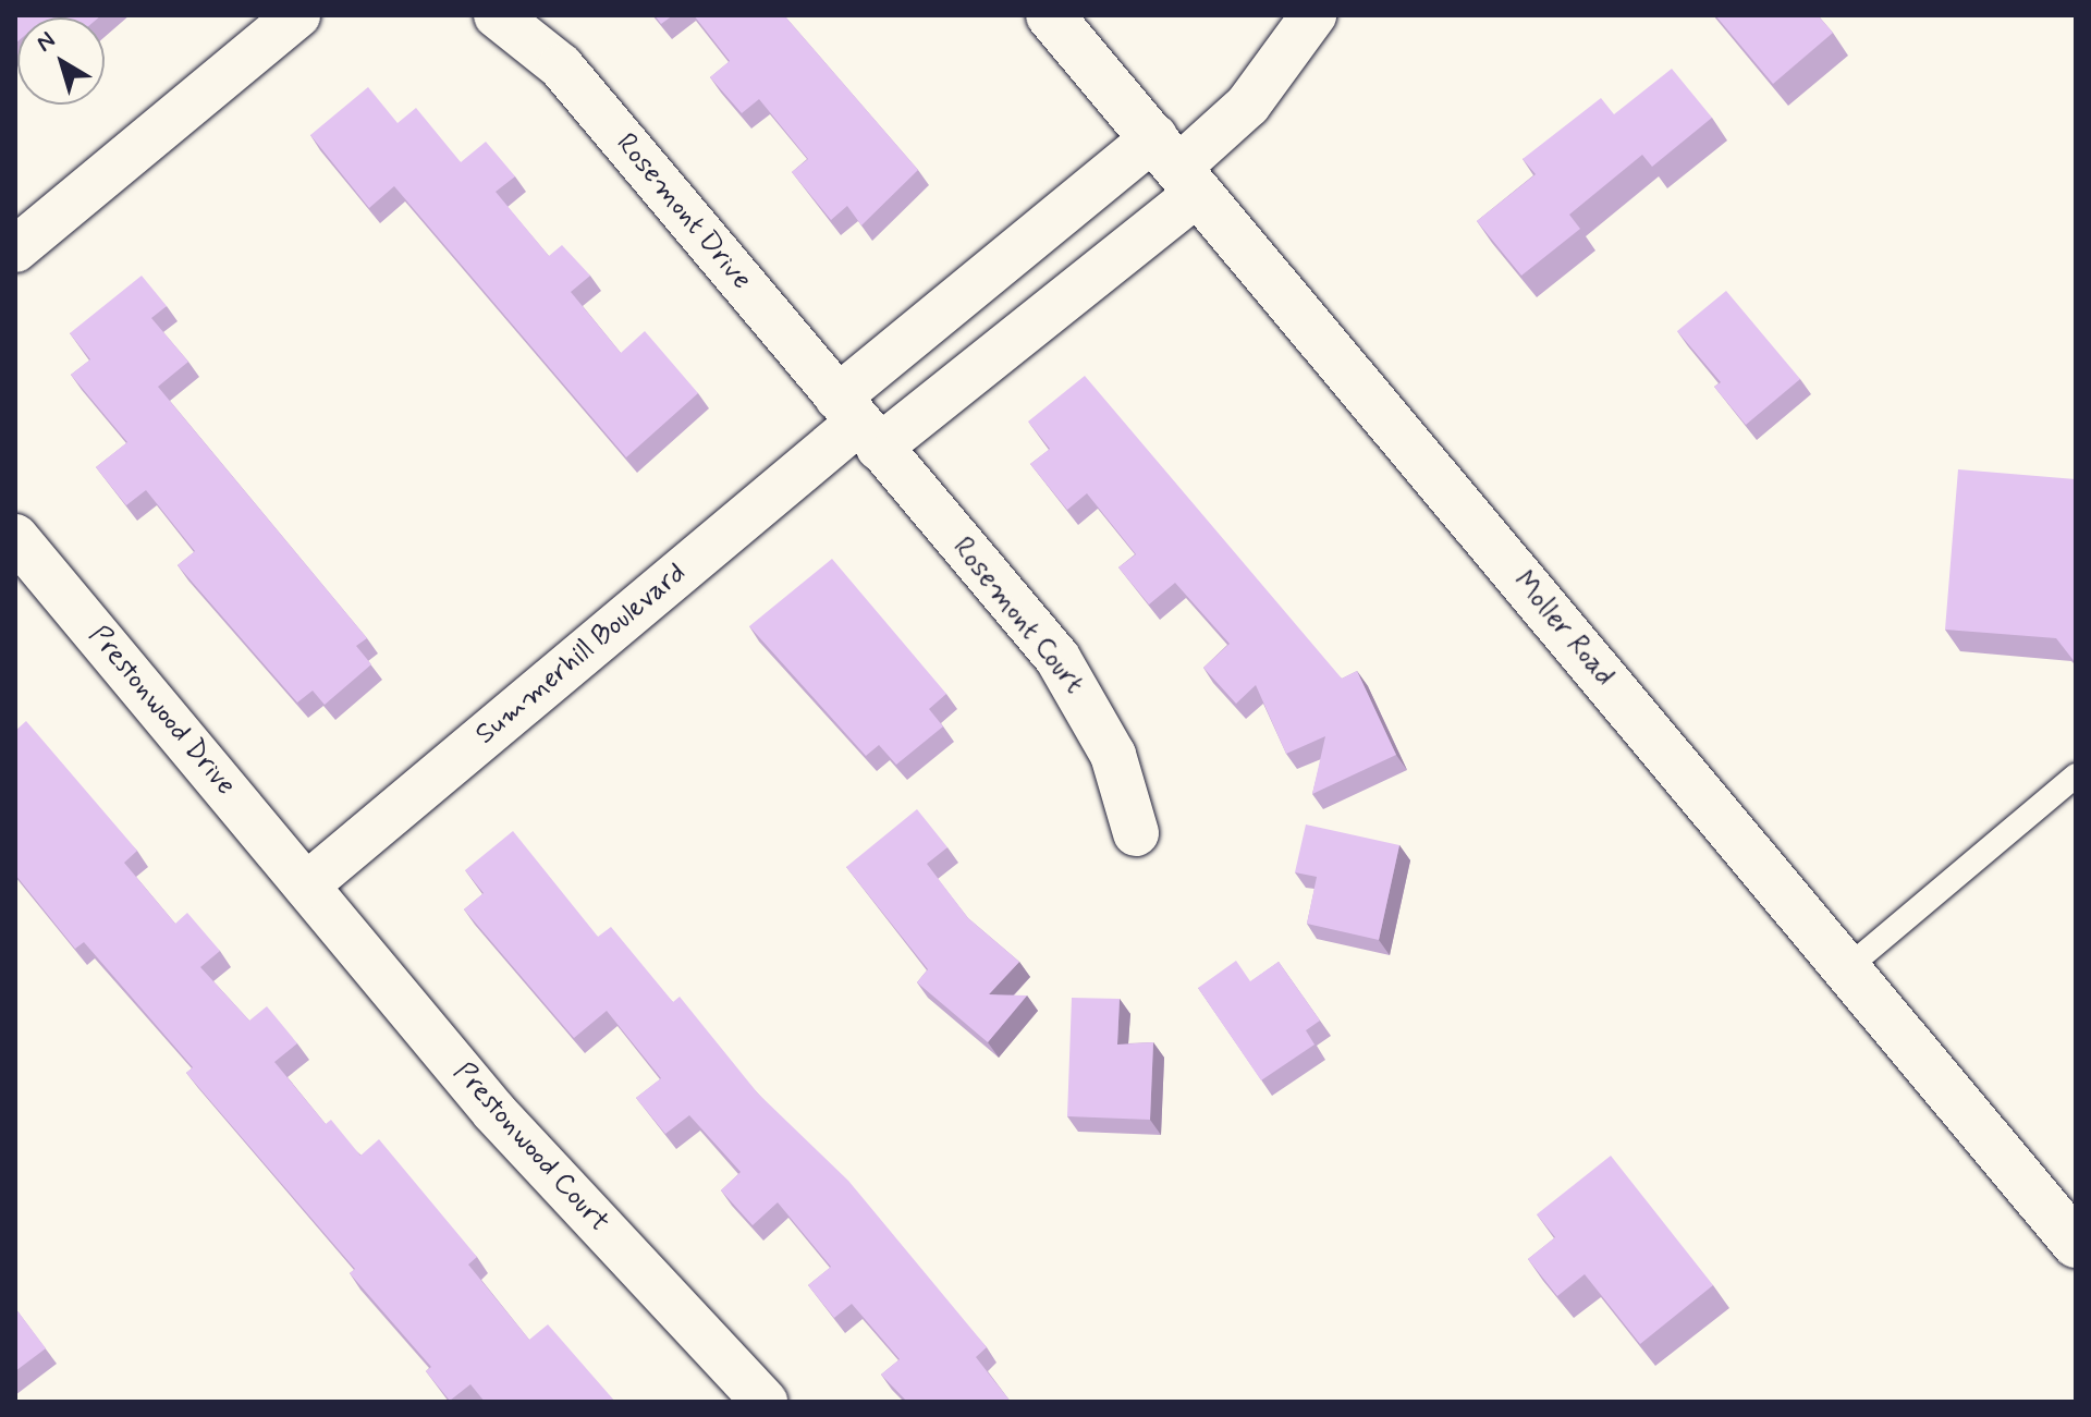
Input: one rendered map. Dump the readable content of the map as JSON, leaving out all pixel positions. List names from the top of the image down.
{
  "streets": {
    "street": [
      "Rosemont Drive",
      "Rosemont Court",
      "Moller Road",
      "Summerhill Boulevard",
      "Prestonwood Drive",
      "Prestonwood Court"
    ]
  },
  "crossings": [
    ["Rosemont Drive", "Rosemont Court"],
    ["Rosemont Drive", "Summerhill Boulevard"],
    ["Rosemont Court", "Summerhill Boulevard"],
    ["Moller Road", "Summerhill Boulevard"],
    ["Summerhill Boulevard", "Prestonwood Drive"],
    ["Summerhill Boulevard", "Prestonwood Court"],
    ["Prestonwood Drive", "Prestonwood Court"]
  ],
  "north": "top left"
}
